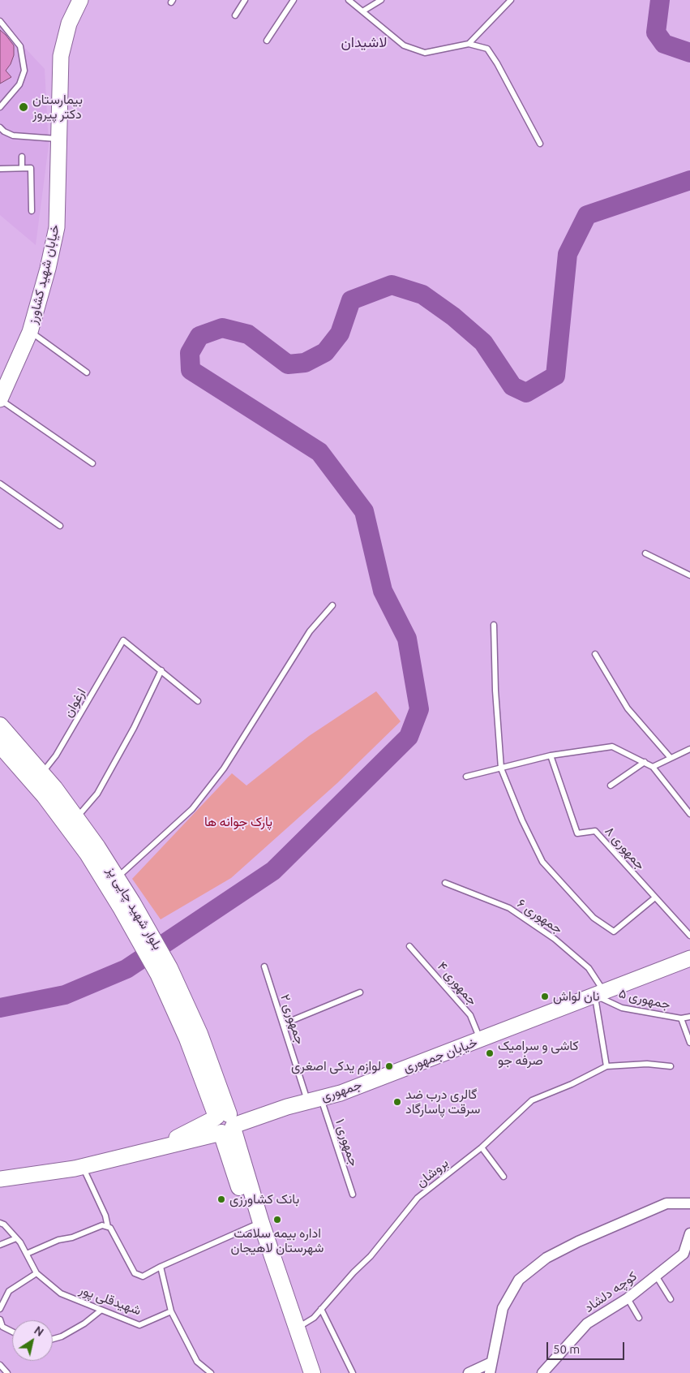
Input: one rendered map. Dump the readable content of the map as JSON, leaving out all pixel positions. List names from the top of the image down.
{
  "streets": {
    "main road": [
      "خیابان شهید کشاورز",
      "بلوار شهید چایی پز",
      "خیابان جمهوری",
      "جمهوری"
    ],
    "street": ["کوچه دلشاد"],
    "lane": [
      "ارغوان",
      "جمهوری ۸",
      "جمهوری ۶",
      "جمهوری ۴",
      "جمهوری ۵",
      "جمهوری ۲",
      "جمهوری ۱",
      "بروشان",
      "شهیدقلی پور"
    ]
  },
  "crossings": [
    ["ارغوان", "بلوار شهید چایی پز"],
    ["بلوار شهید چایی پز", "جمهوری"],
    ["بلوار شهید چایی پز", "بروشان"],
    ["جمهوری ۶", "جمهوری ۵"],
    ["جمهوری ۶", "خیابان جمهوری"],
    ["جمهوری ۴", "خیابان جمهوری"],
    ["جمهوری ۵", "خیابان جمهوری"],
    ["جمهوری ۲", "جمهوری"],
    ["جمهوری ۲", "جمهوری ۱"],
    ["خیابان جمهوری", "جمهوری"],
    ["جمهوری", "جمهوری ۱"]
  ],
  "districts": ["لاشیدان"],
  "parks": ["پارک جوانه ها"],
  "places": [
    "بیمارستان دکتر پیروز",
    "نان لواش",
    "کاشی و سرامیک صرفه جو",
    "لوازم یدکی اصغری",
    "گالری درب ضد سرقت پاسارگاد",
    "بانک کشاورزی",
    "اداره بیمه سلامت شهرستان لاهیجان"
  ],
  "scale_bar": "50 m",
  "north": "top right"
}
